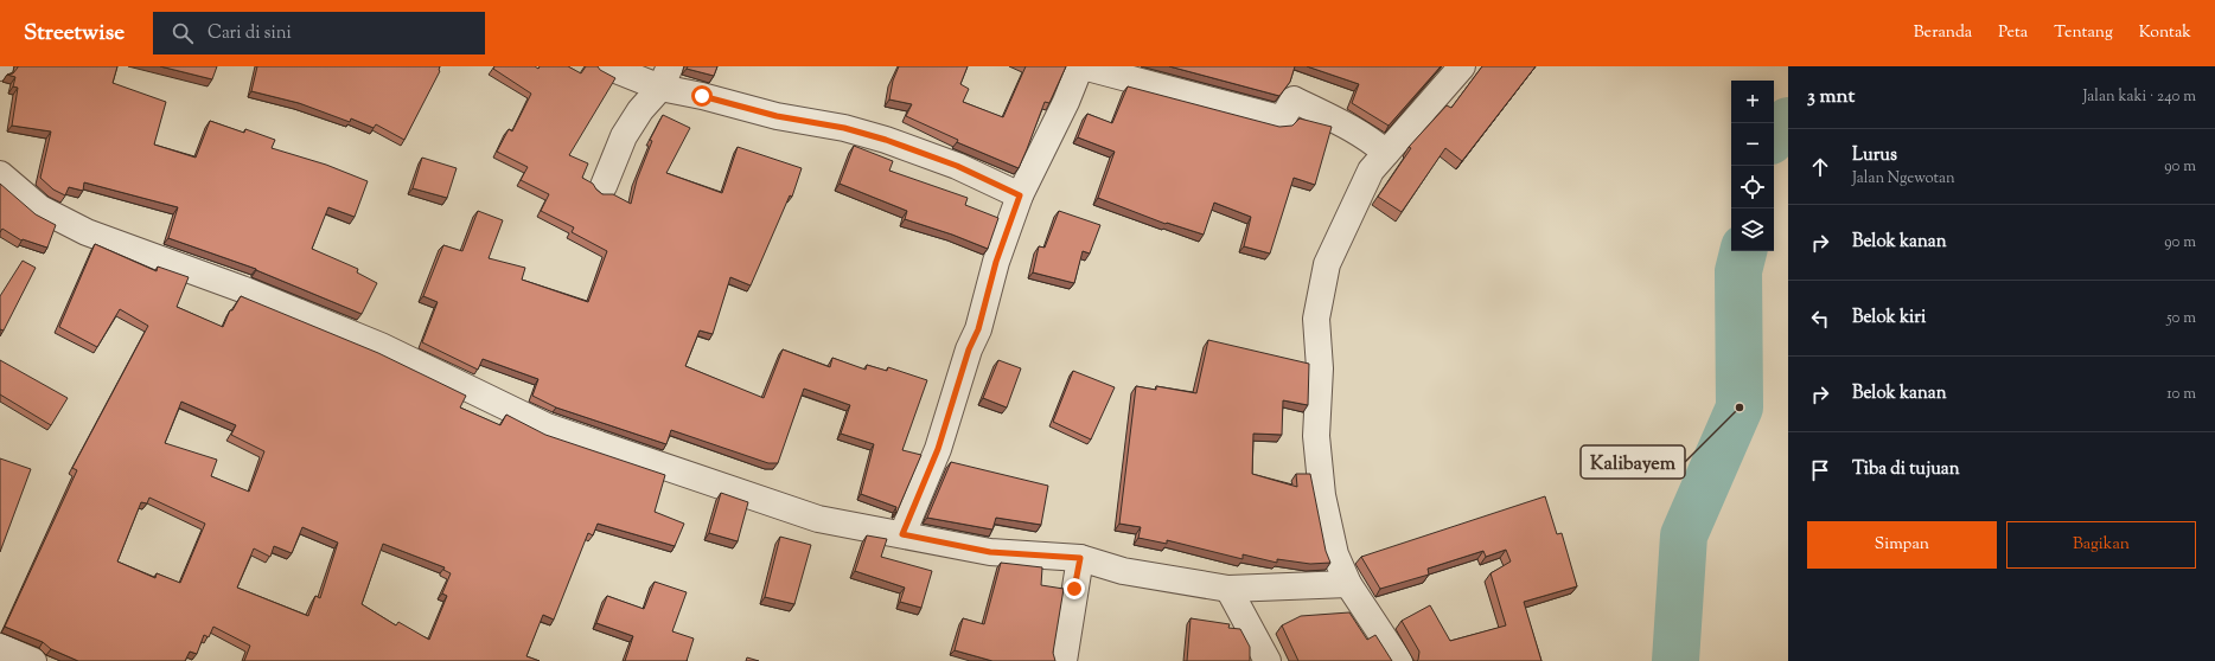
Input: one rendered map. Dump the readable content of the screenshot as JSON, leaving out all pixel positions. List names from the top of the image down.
{
  "places": ["Kalibayem"],
  "page": {
    "header": "Streetwise",
    "search": "Cari di sini",
    "nav": [
      "Beranda",
      "Peta",
      "Tentang",
      "Kontak"
    ],
    "heading": ["3 mnt", "Jalan kaki · 240 m"],
    "map_buttons": ["+", "−"],
    "list": [
      ["Lurus", "Jalan Ngewotan", "90 m"],
      ["Belok kanan", "90 m"],
      ["Belok kiri", "50 m"],
      ["Belok kanan", "10 m"],
      "Tiba di tujuan"
    ],
    "buttons": ["Simpan", "Bagikan"]
  }
}
